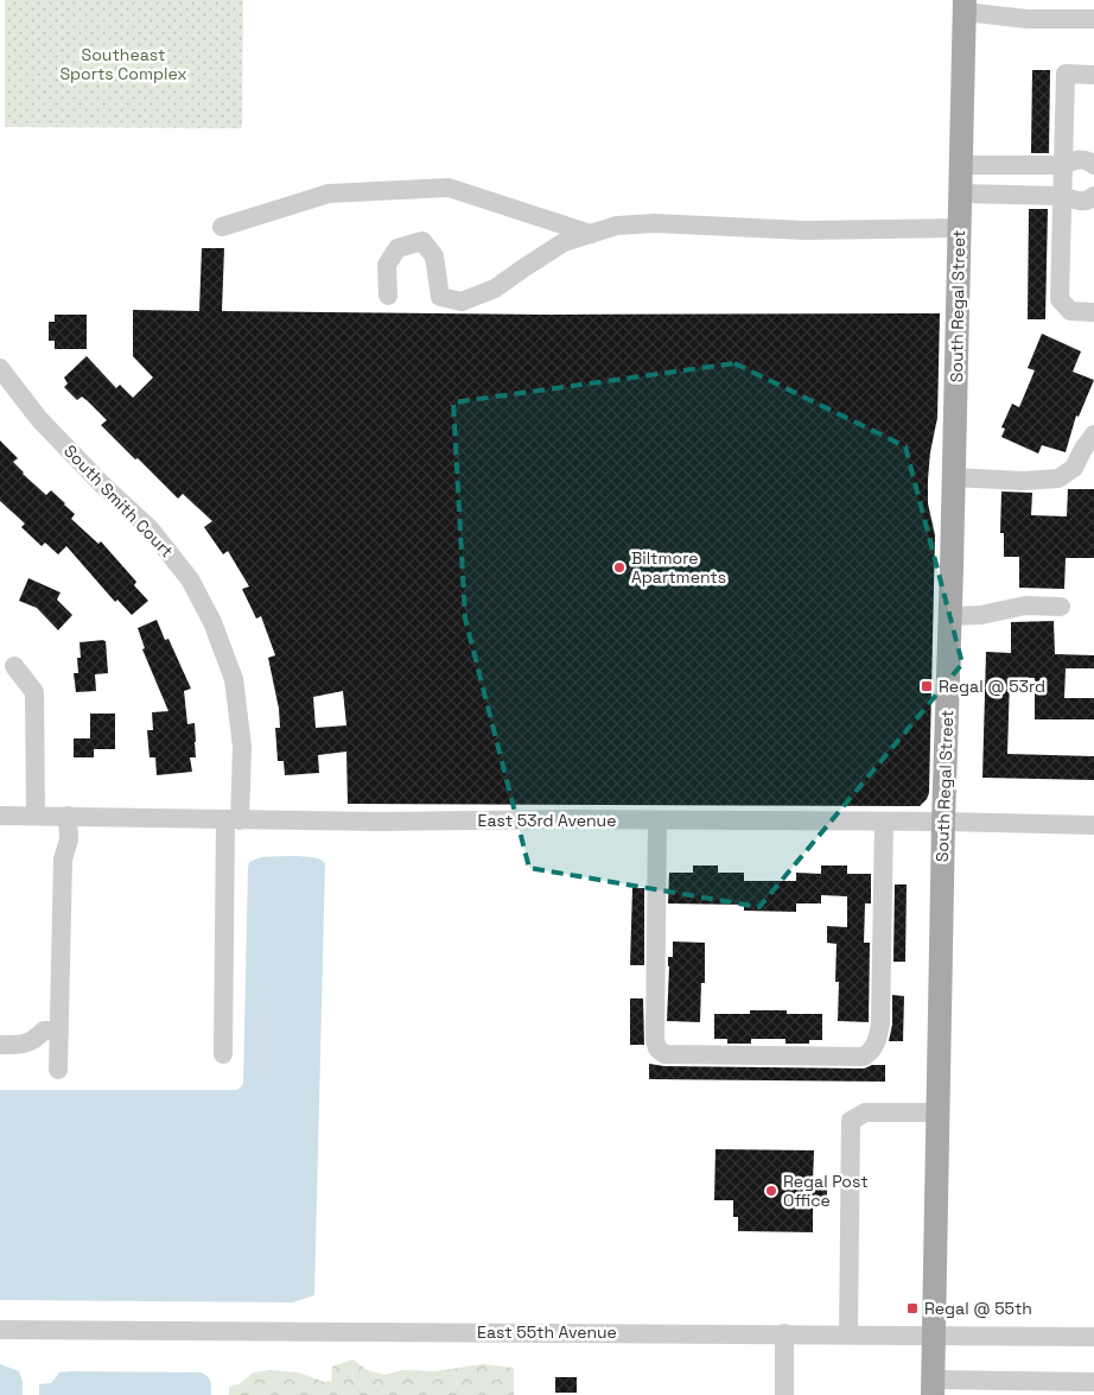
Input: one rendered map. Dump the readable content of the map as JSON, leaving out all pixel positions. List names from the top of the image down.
{
  "streets": {
    "main road": ["South Regal Street"],
    "street": ["South Smith Court", "East 53rd Avenue", "East 55th Avenue"]
  },
  "crossings": [
    ["South Regal Street", "East 53rd Avenue"],
    ["South Regal Street", "East 55th Avenue"],
    ["South Smith Court", "East 53rd Avenue"]
  ],
  "parks": ["Southeast Sports Complex"],
  "places": {
    "other": ["Biltmore Apartments", "Regal Post Office"],
    "transit": ["Regal @ 53rd", "Regal @ 55th"]
  }
}
